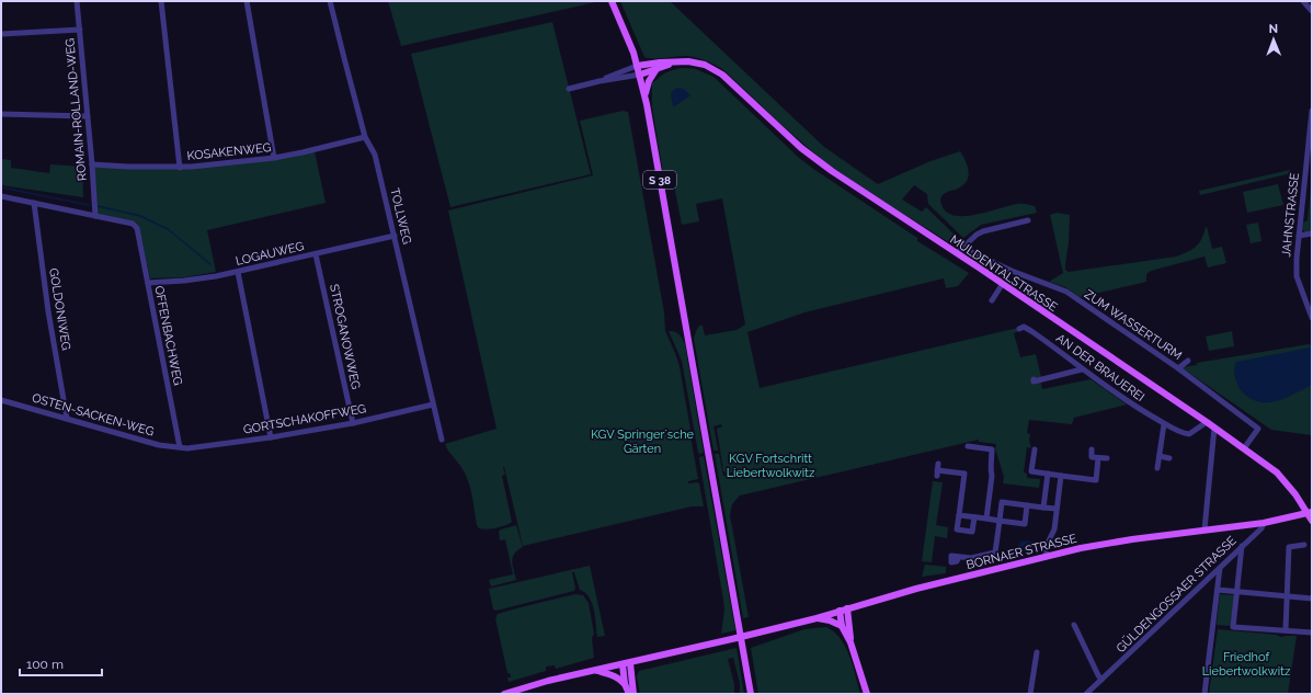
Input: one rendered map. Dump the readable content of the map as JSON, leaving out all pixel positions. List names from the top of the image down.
{
  "streets": {
    "main road": ["S 38", "MULDENTALSTRASSE", "BORNAER STRASSE"],
    "street": [
      "ROMAIN-ROLLAND-WEG",
      "KOSAKENWEG",
      "JAHNSTRASSE",
      "TOLLWEG",
      "LOGAUWEG",
      "GOLDONIWEG",
      "ZUM WASSERTURM",
      "OFFENBACHWEG",
      "STROGANOWWEG",
      "AN DER BRAUEREI",
      "OSTEN-SACKEN-WEG",
      "GORTSCHAKOFFWEG",
      "GÜLDENGOSSAER STRASSE"
    ]
  },
  "crossings": [
    ["ROMAIN-ROLLAND-WEG", "KOSAKENWEG"],
    ["ROMAIN-ROLLAND-WEG", "OFFENBACHWEG"],
    ["KOSAKENWEG", "TOLLWEG"],
    ["S 38", "MULDENTALSTRASSE"],
    ["TOLLWEG", "LOGAUWEG"],
    ["TOLLWEG", "GORTSCHAKOFFWEG"],
    ["LOGAUWEG", "OFFENBACHWEG"],
    ["LOGAUWEG", "STROGANOWWEG"],
    ["MULDENTALSTRASSE", "ZUM WASSERTURM"],
    ["MULDENTALSTRASSE", "AN DER BRAUEREI"],
    ["MULDENTALSTRASSE", "BORNAER STRASSE"],
    ["GOLDONIWEG", "OSTEN-SACKEN-WEG"],
    ["OFFENBACHWEG", "OSTEN-SACKEN-WEG"],
    ["OFFENBACHWEG", "GORTSCHAKOFFWEG"],
    ["STROGANOWWEG", "GORTSCHAKOFFWEG"],
    ["OSTEN-SACKEN-WEG", "GORTSCHAKOFFWEG"],
    ["BORNAER STRASSE", "GÜLDENGOSSAER STRASSE"]
  ],
  "parks": ["KGV Springer´sche Gärten", "KGV Fortschritt Liebertwolkwitz", "Friedhof Liebertwolkwitz"],
  "scale_bar": "100 m",
  "north": "top"
}
